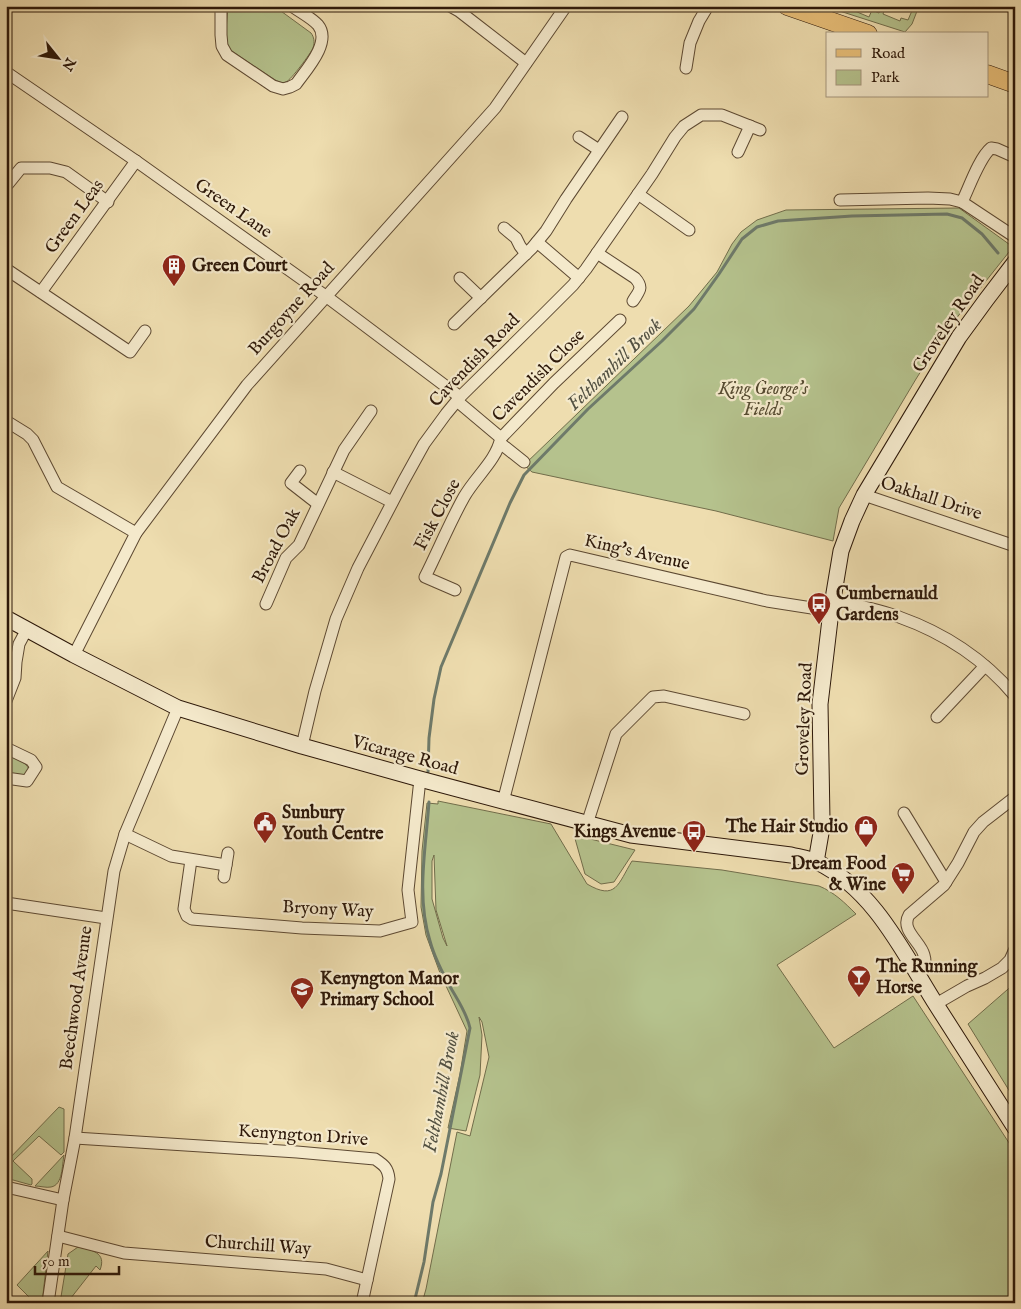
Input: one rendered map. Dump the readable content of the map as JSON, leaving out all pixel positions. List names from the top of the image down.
{
  "streets": {
    "street": [
      "Green Lane",
      "Green Leas",
      "Burgoyne Road",
      "Groveley Road",
      "Cavendish Road",
      "Cavendish Close",
      "Oakhall Drive",
      "Fisk Close",
      "Broad Oak",
      "King's Avenue",
      "Vicarage Road",
      "Bryony Way",
      "Beechwood Avenue",
      "Kenyngton Drive",
      "Churchill Way"
    ]
  },
  "crossings": [
    ["Green Lane", "Green Leas"],
    ["Green Lane", "Burgoyne Road"],
    ["Green Lane", "Cavendish Road"],
    ["Green Lane", "Cavendish Close"],
    ["Burgoyne Road", "Vicarage Road"],
    ["Groveley Road", "Oakhall Drive"],
    ["Groveley Road", "King's Avenue"],
    ["Groveley Road", "Vicarage Road"],
    ["Cavendish Road", "Cavendish Close"],
    ["Cavendish Road", "Vicarage Road"],
    ["Cavendish Close", "Fisk Close"],
    ["King's Avenue", "Vicarage Road"],
    ["Vicarage Road", "Bryony Way"],
    ["Vicarage Road", "Beechwood Avenue"],
    ["Beechwood Avenue", "Kenyngton Drive"],
    ["Beechwood Avenue", "Churchill Way"],
    ["Kenyngton Drive", "Churchill Way"]
  ],
  "water": ["Felthamhill Brook"],
  "parks": ["King George’s Fields"],
  "places": {
    "building": ["Green Court"],
    "bus stop": ["Cumbernauld Gardens", "Kings Avenue"],
    "public building": ["Sunbury Youth Centre"],
    "shop": ["The Hair Studio"],
    "supermarket": ["Dream Food & Wine"],
    "bar": ["The Running Horse"],
    "school or university": ["Kenyngton Manor Primary School"]
  },
  "legend": ["Road", "Park"],
  "scale_bar": "50 m",
  "north": "bottom right"
}
